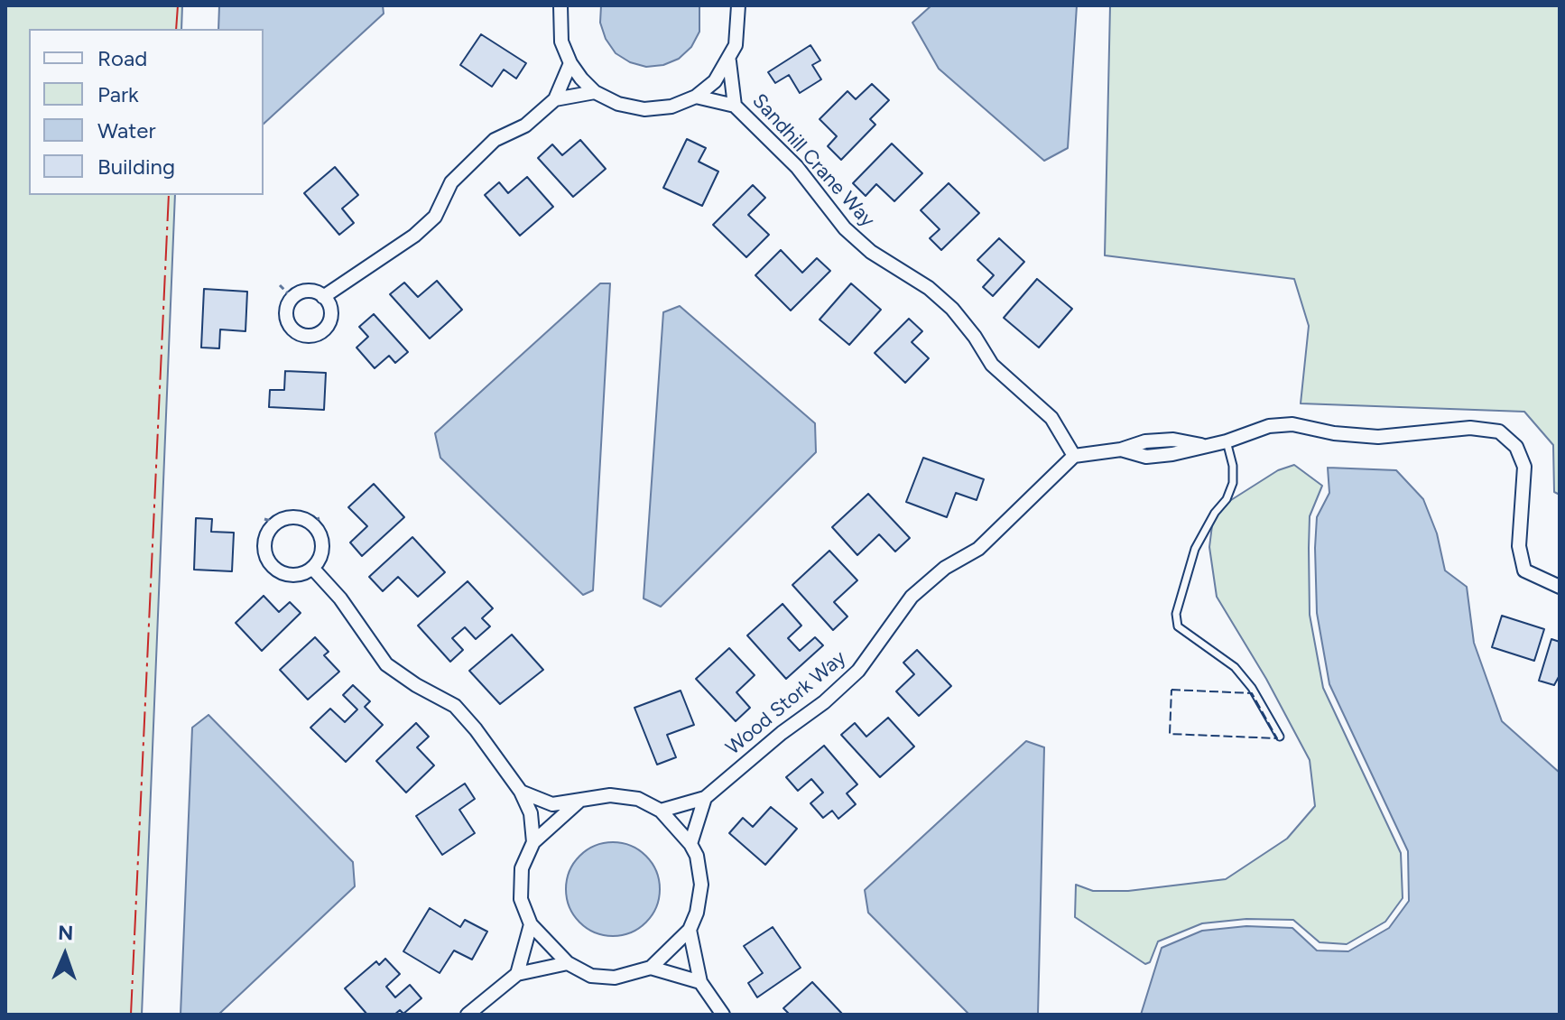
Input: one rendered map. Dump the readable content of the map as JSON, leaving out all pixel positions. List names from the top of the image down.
{
  "streets": {
    "street": ["Sandhill Crane Way", "Wood Stork Way"]
  },
  "crossings": [
    ["Sandhill Crane Way", "Wood Stork Way"]
  ],
  "legend": [
    "Road",
    "Park",
    "Water",
    "Building"
  ],
  "north": "top"
}
